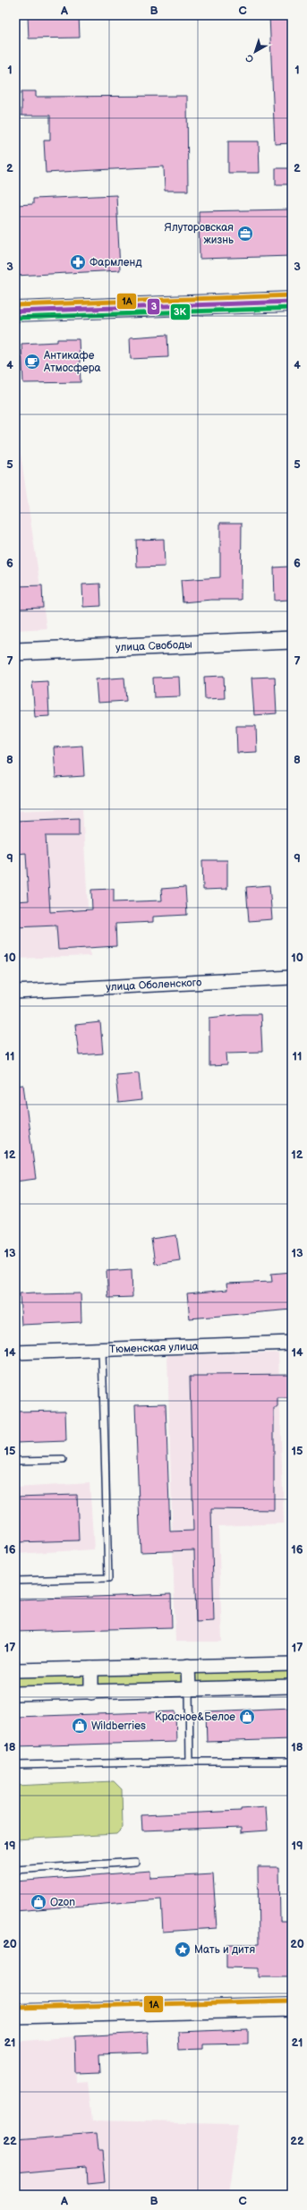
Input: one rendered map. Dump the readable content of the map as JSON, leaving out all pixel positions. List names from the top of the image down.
{
  "streets": {
    "street": ["улица Свободы", "улица Оболенского", "Тюменская улица"]
  },
  "places": {
    "office": ["Ялуторовская жизнь"],
    "pharmacy": ["Фармленд"],
    "cafe": ["Антикафе Атмосфера"],
    "shop": ["Красное&Белое", "Wildberries", "Ozon"],
    "place": ["Мать и дитя"]
  },
  "lines": ["transit line 1А", "transit line 3", "transit line 3К"],
  "north": "bottom left",
  "grid": {
    "columns": ["A", "B", "C"],
    "rows": [
      "1",
      "2",
      "3",
      "4",
      "5",
      "6",
      "7",
      "8",
      "9",
      "10",
      "11",
      "12",
      "13",
      "14",
      "15",
      "16",
      "17",
      "18",
      "19",
      "20",
      "21",
      "22"
    ]
  }
}
